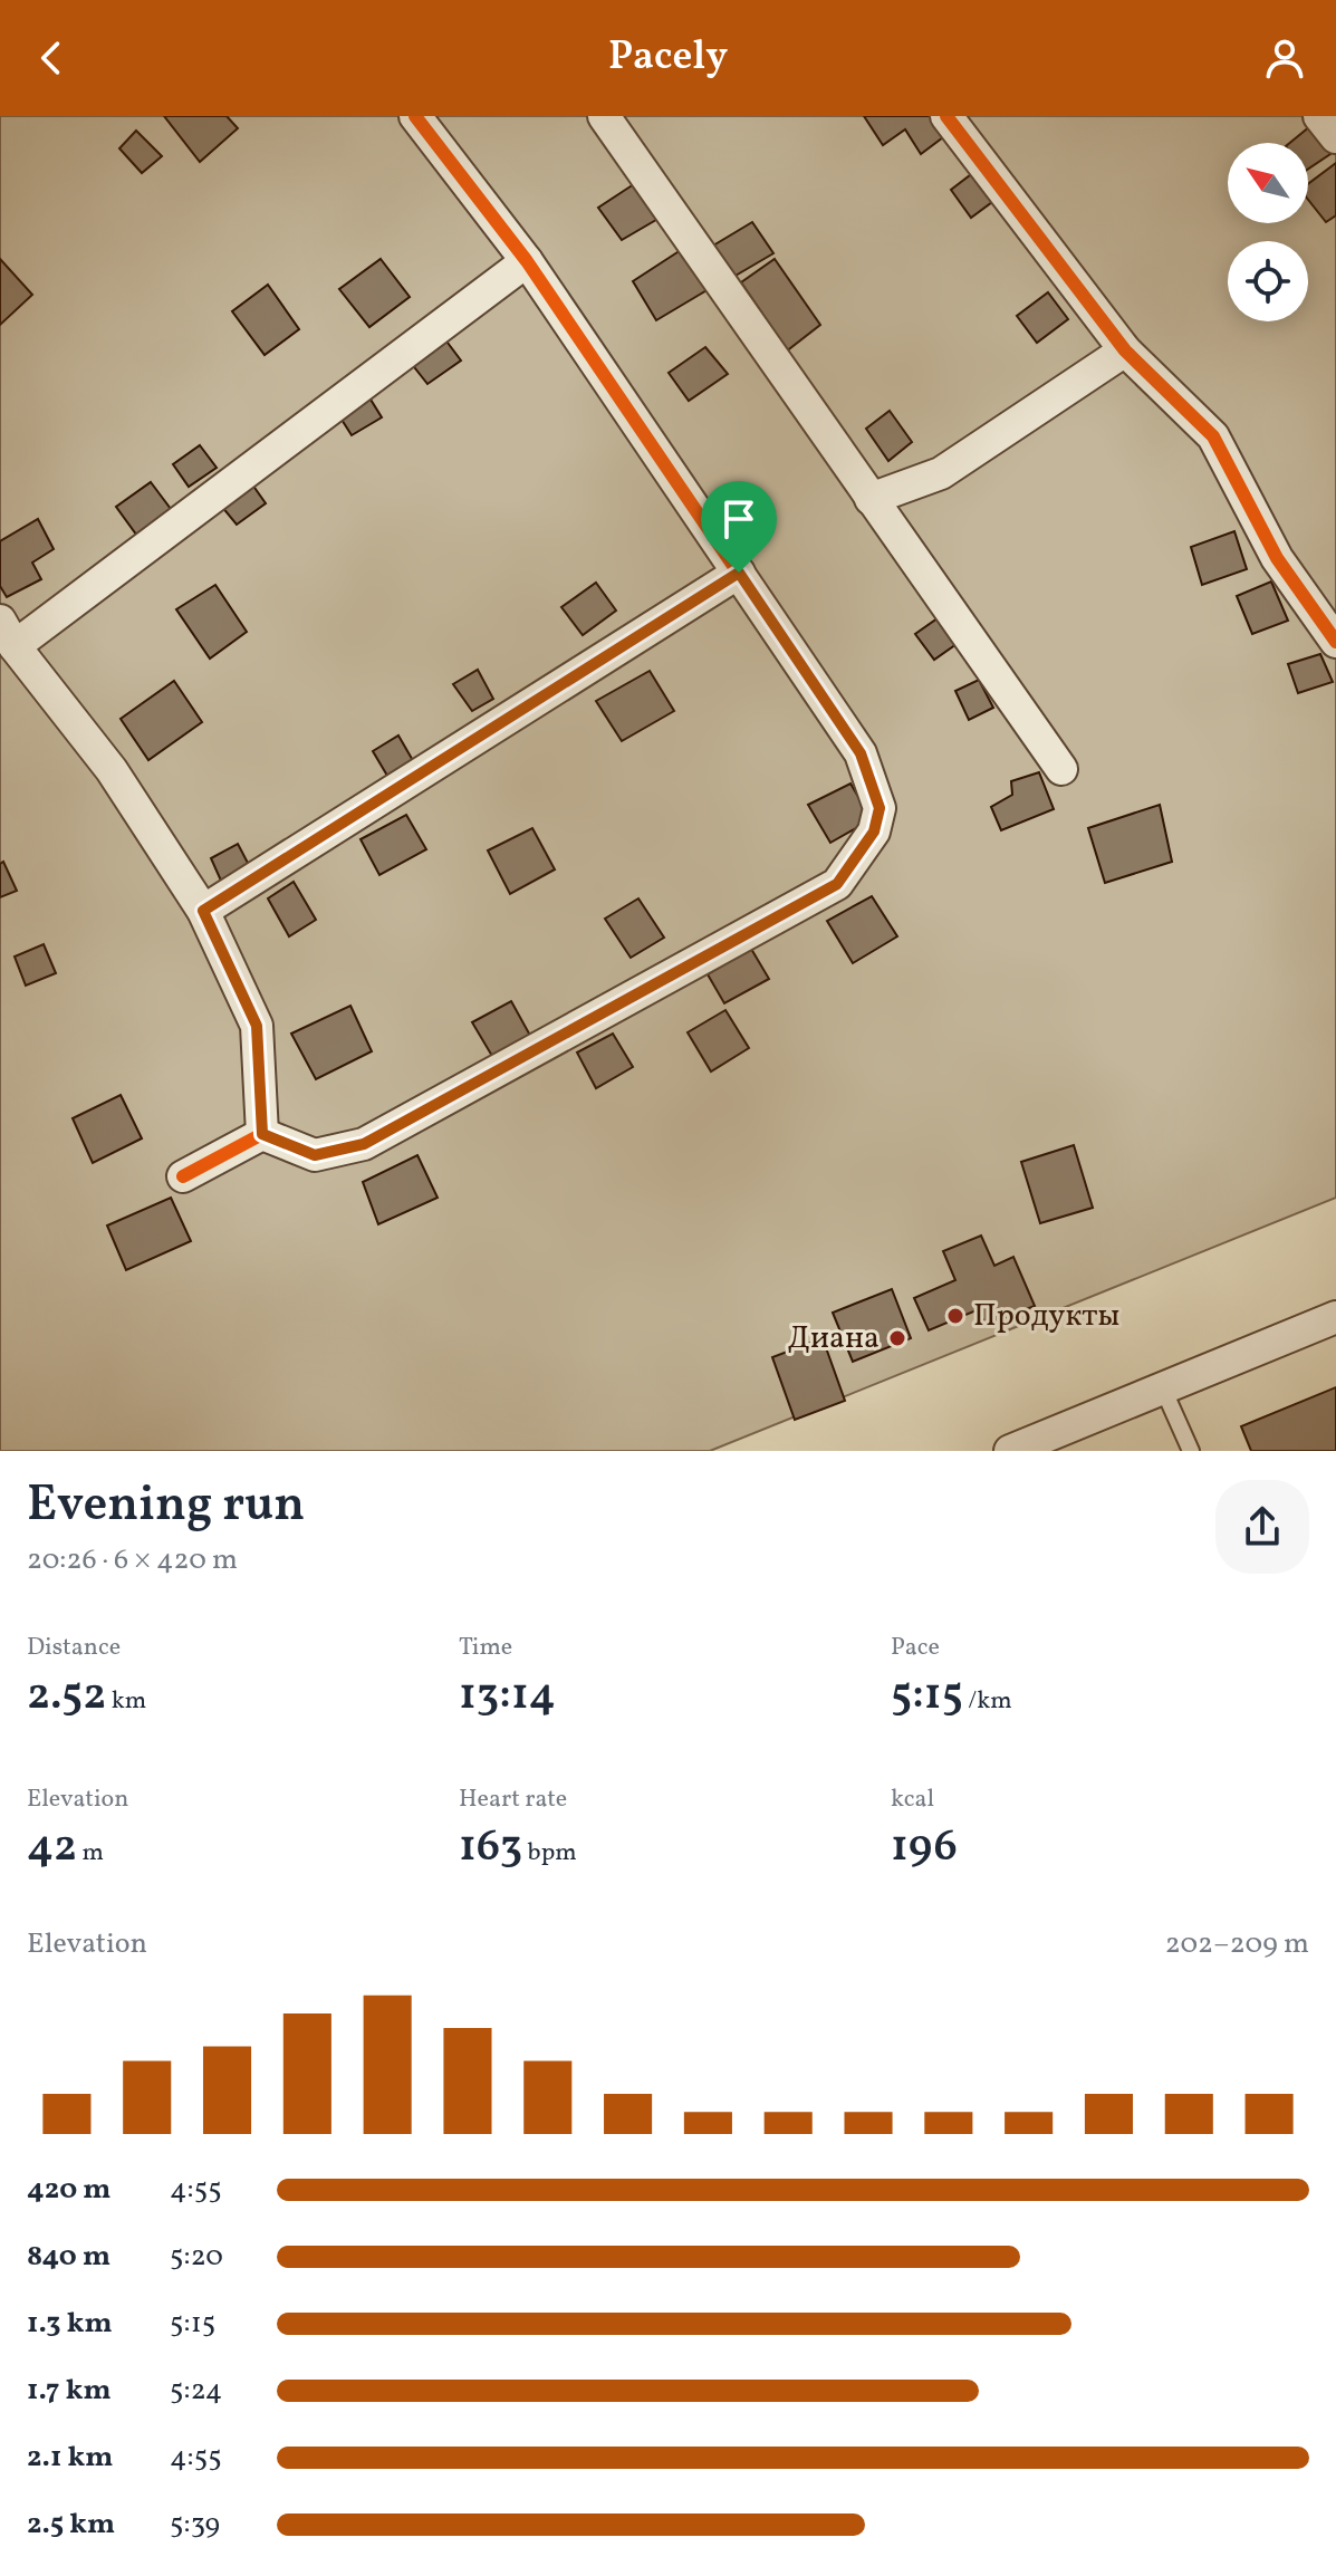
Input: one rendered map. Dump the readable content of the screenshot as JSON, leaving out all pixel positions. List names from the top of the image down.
{
  "places": ["Продукты", "Диана"],
  "north": "top left",
  "page": {
    "header": "Pacely",
    "heading": ["Evening run", "20:26 · 6 × 420 m"],
    "stats": [
      ["Distance", "2.52 km"],
      ["Time", "13:14"],
      ["Pace", "5:15 /km"],
      ["Elevation", "42 m"],
      ["Heart rate", "163 bpm"],
      ["kcal", "196"]
    ],
    "chart": ["Elevation", "202–209 m"],
    "list": [
      {
        "name": "420 m",
        "note": "4:55"
      },
      {
        "name": "840 m",
        "note": "5:20"
      },
      {
        "name": "1.3 km",
        "note": "5:15"
      },
      {
        "name": "1.7 km",
        "note": "5:24"
      },
      {
        "name": "2.1 km",
        "note": "4:55"
      },
      {
        "name": "2.5 km",
        "note": "5:39"
      }
    ]
  }
}
